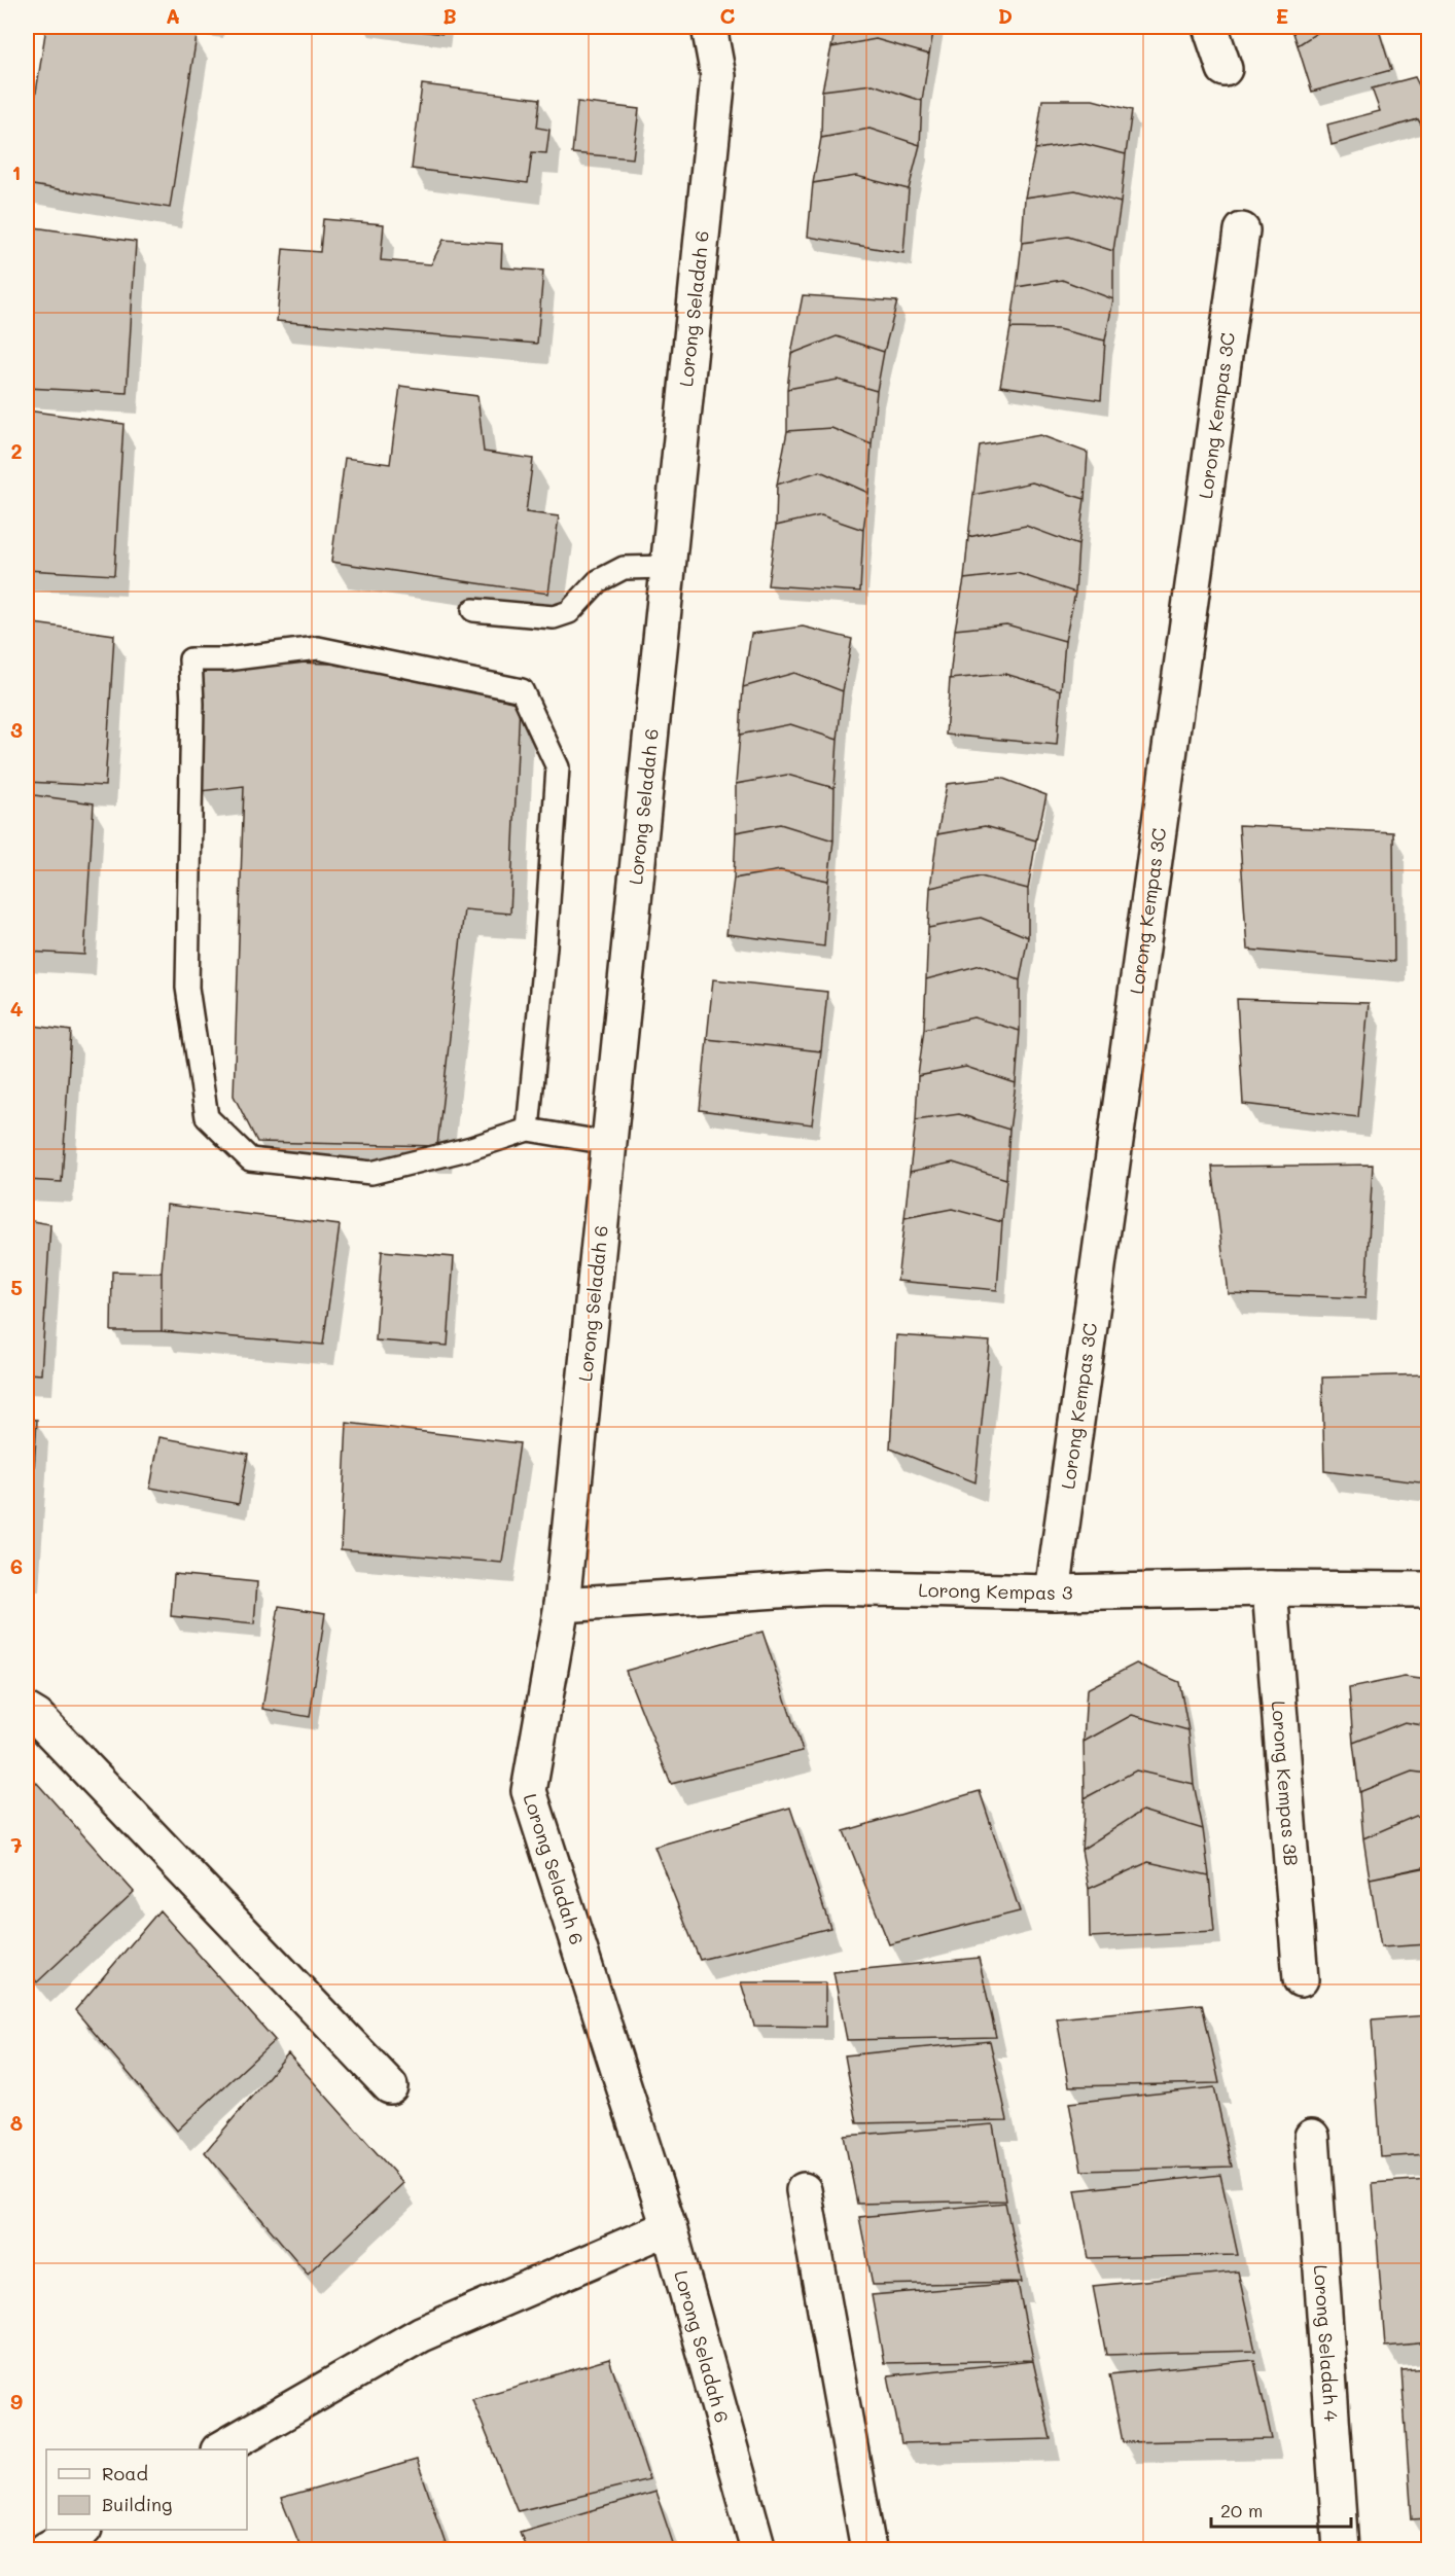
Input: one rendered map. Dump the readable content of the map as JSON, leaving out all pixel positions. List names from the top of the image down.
{
  "streets": {
    "street": [
      "Lorong Seladah 6",
      "Lorong Kempas 3C",
      "Lorong Kempas 3",
      "Lorong Kempas 3B",
      "Lorong Seladah 4"
    ]
  },
  "crossings": [
    ["Lorong Seladah 6", "Lorong Kempas 3"],
    ["Lorong Kempas 3C", "Lorong Kempas 3"],
    ["Lorong Kempas 3", "Lorong Kempas 3B"]
  ],
  "legend": ["Road", "Building"],
  "scale_bar": "20 m",
  "grid": {
    "columns": [
      "A",
      "B",
      "C",
      "D",
      "E"
    ],
    "rows": [
      "1",
      "2",
      "3",
      "4",
      "5",
      "6",
      "7",
      "8",
      "9"
    ]
  }
}
